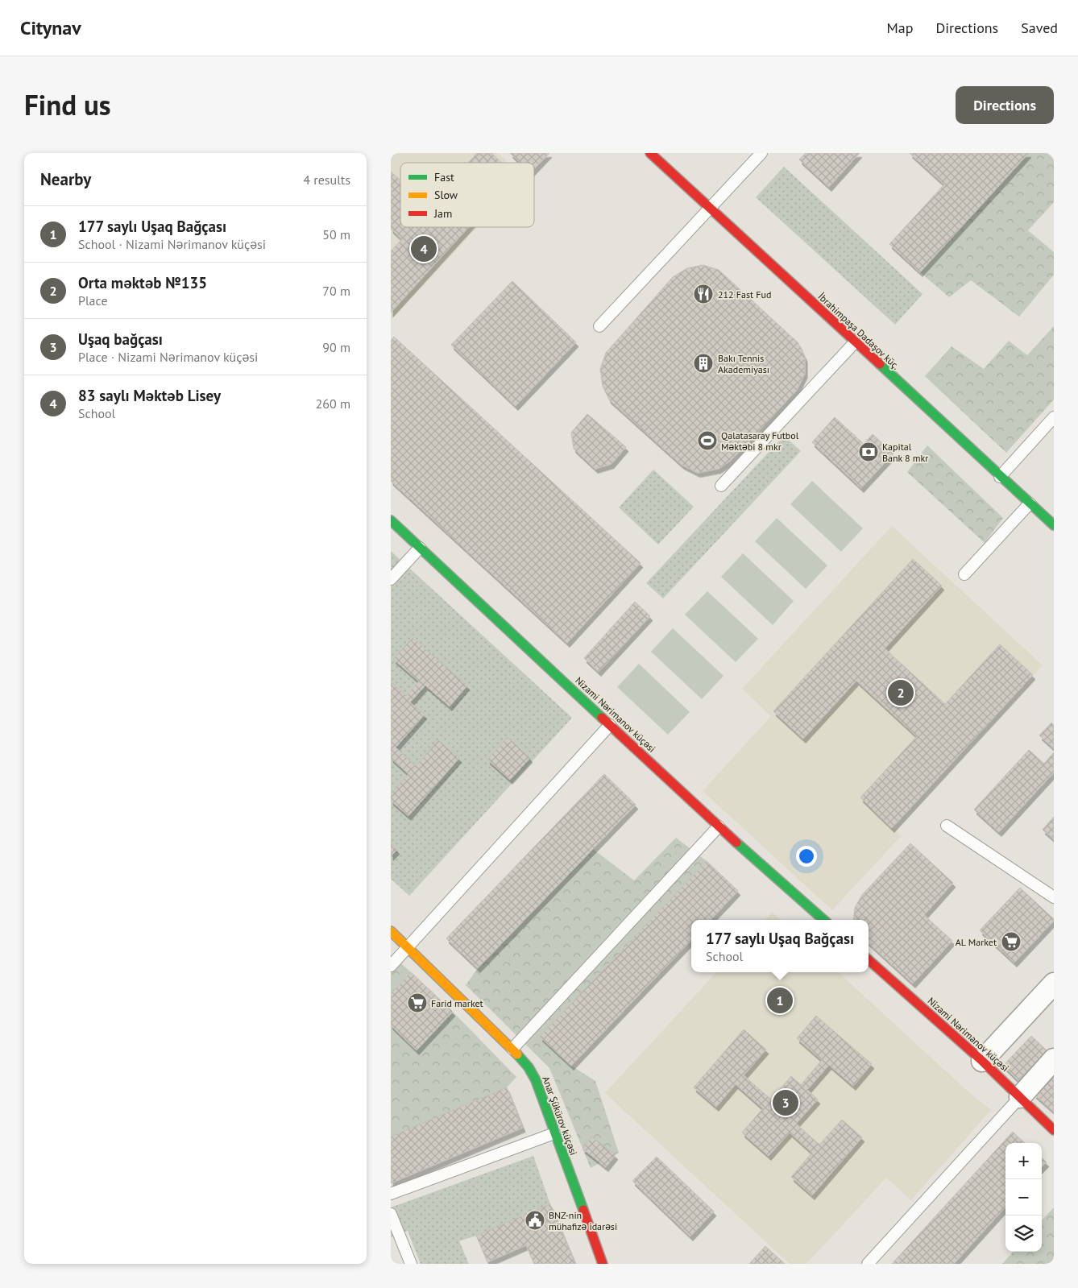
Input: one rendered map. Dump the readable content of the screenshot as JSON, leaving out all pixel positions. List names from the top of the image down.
{
  "streets": {
    "street": ["İbrahimpaşa Dadaşov küç.", "Nizami Nərimanov küçəsi", "Anar Şükürov küçəsi"]
  },
  "places": {
    "restaurant": ["212 Fast Fud"],
    "building": ["Bakı Tennis Akademiyası"],
    "sports": ["Qalatasaray Futbol Məktəbi 8 mkr"],
    "bank": ["Kapital Bank 8 mkr"],
    "supermarket": ["AL Market", "Farid market"],
    "public building": ["BNZ-nin mühafizə idarəsi"]
  },
  "legend": ["Fast", "Slow", "Jam"],
  "page": {
    "header": "Citynav",
    "nav": ["Map", "Directions", "Saved"],
    "title": "Find us",
    "buttons": "Directions",
    "heading": ["Nearby", "4 results"],
    "list": [
      {
        "mark": "1",
        "name": "177 saylı Uşaq Bağçası",
        "note": "School · Nizami Nərimanov küçəsi",
        "value": "50 m"
      },
      {
        "mark": "2",
        "name": "Orta məktəb №135",
        "note": "Place",
        "value": "70 m"
      },
      {
        "mark": "3",
        "name": "Uşaq bağçası",
        "note": "Place · Nizami Nərimanov küçəsi",
        "value": "90 m"
      },
      {
        "mark": "4",
        "name": "83 saylı Məktəb Lisey",
        "note": "School",
        "value": "260 m"
      }
    ],
    "pins": [
      "4",
      "2",
      "1",
      "3"
    ],
    "popup": ["177 saylı Uşaq Bağçası", "School"],
    "map_buttons": ["+", "−"]
  }
}
